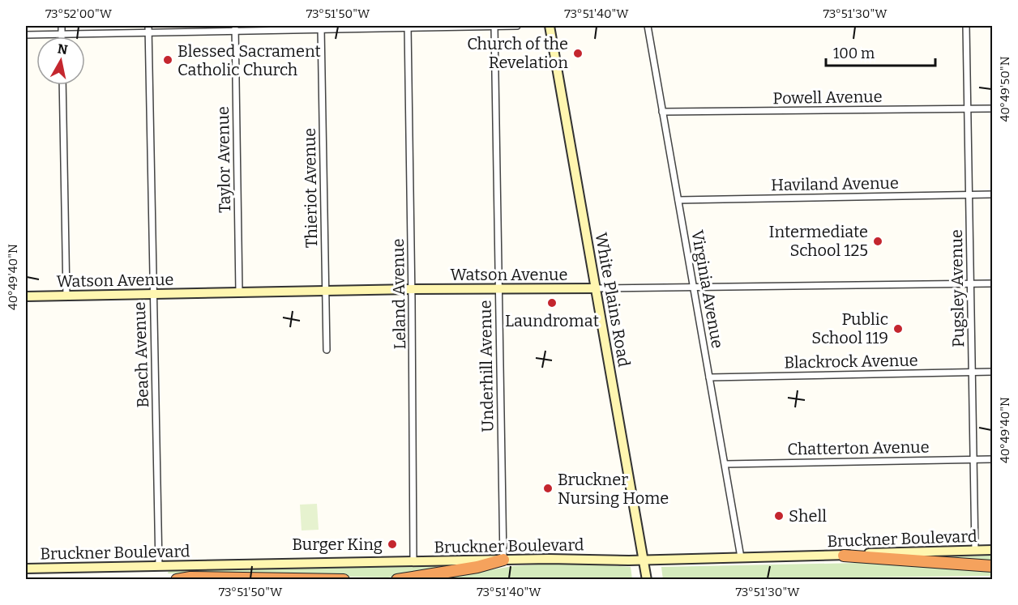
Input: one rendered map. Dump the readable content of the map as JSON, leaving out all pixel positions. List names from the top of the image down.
{
  "streets": {
    "main road": ["Watson Avenue", "White Plains Road", "Bruckner Boulevard"],
    "street": [
      "Powell Avenue",
      "Taylor Avenue",
      "Haviland Avenue",
      "Thieriot Avenue",
      "Pugsley Avenue",
      "Virginia Avenue",
      "Leland Avenue",
      "Beach Avenue",
      "Blackrock Avenue",
      "Underhill Avenue",
      "Chatterton Avenue"
    ]
  },
  "crossings": [
    ["Powell Avenue", "Pugsley Avenue"],
    ["Powell Avenue", "Virginia Avenue"],
    ["Taylor Avenue", "Watson Avenue"],
    ["Haviland Avenue", "Pugsley Avenue"],
    ["Haviland Avenue", "Virginia Avenue"],
    ["Thieriot Avenue", "Watson Avenue"],
    ["Watson Avenue", "Pugsley Avenue"],
    ["Watson Avenue", "Virginia Avenue"],
    ["Watson Avenue", "Leland Avenue"],
    ["Watson Avenue", "White Plains Road"],
    ["Watson Avenue", "Beach Avenue"],
    ["Watson Avenue", "Underhill Avenue"],
    ["Pugsley Avenue", "Blackrock Avenue"],
    ["Pugsley Avenue", "Chatterton Avenue"],
    ["Pugsley Avenue", "Bruckner Boulevard"],
    ["Virginia Avenue", "Blackrock Avenue"],
    ["Virginia Avenue", "Chatterton Avenue"],
    ["Virginia Avenue", "Bruckner Boulevard"],
    ["Leland Avenue", "Bruckner Boulevard"],
    ["White Plains Road", "Bruckner Boulevard"],
    ["Beach Avenue", "Bruckner Boulevard"],
    ["Underhill Avenue", "Bruckner Boulevard"]
  ],
  "places": [
    "Church of the Revelation",
    "Blessed Sacrament Catholic Church",
    "Intermediate School 125",
    "Laundromat",
    "Public School 119",
    "Bruckner Nursing Home",
    "Shell",
    "Burger King"
  ],
  "scale_bar": "100 m",
  "north": "top",
  "coordinates": [
    "73°52'00\"W",
    "73°51'50\"W",
    "73°51'40\"W",
    "73°51'30\"W",
    "40°49'50\"N",
    "40°49'40\"N"
  ]
}
